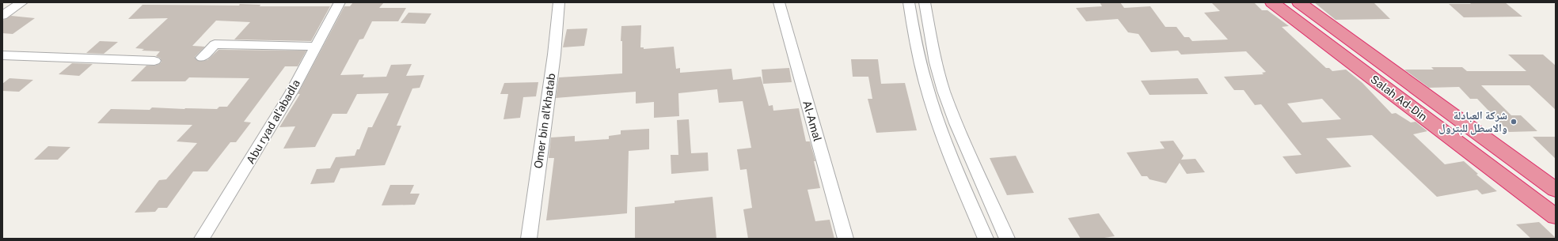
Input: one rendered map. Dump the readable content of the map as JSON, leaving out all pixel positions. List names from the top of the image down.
{
  "streets": {
    "highway": ["Salah Ad-Din"],
    "street": ["Omer bin al'khatab", "Al-Amal", "Abu ryad al'abadla"]
  },
  "places": ["شركة العبادلة والاسطل للبترول"]
}
